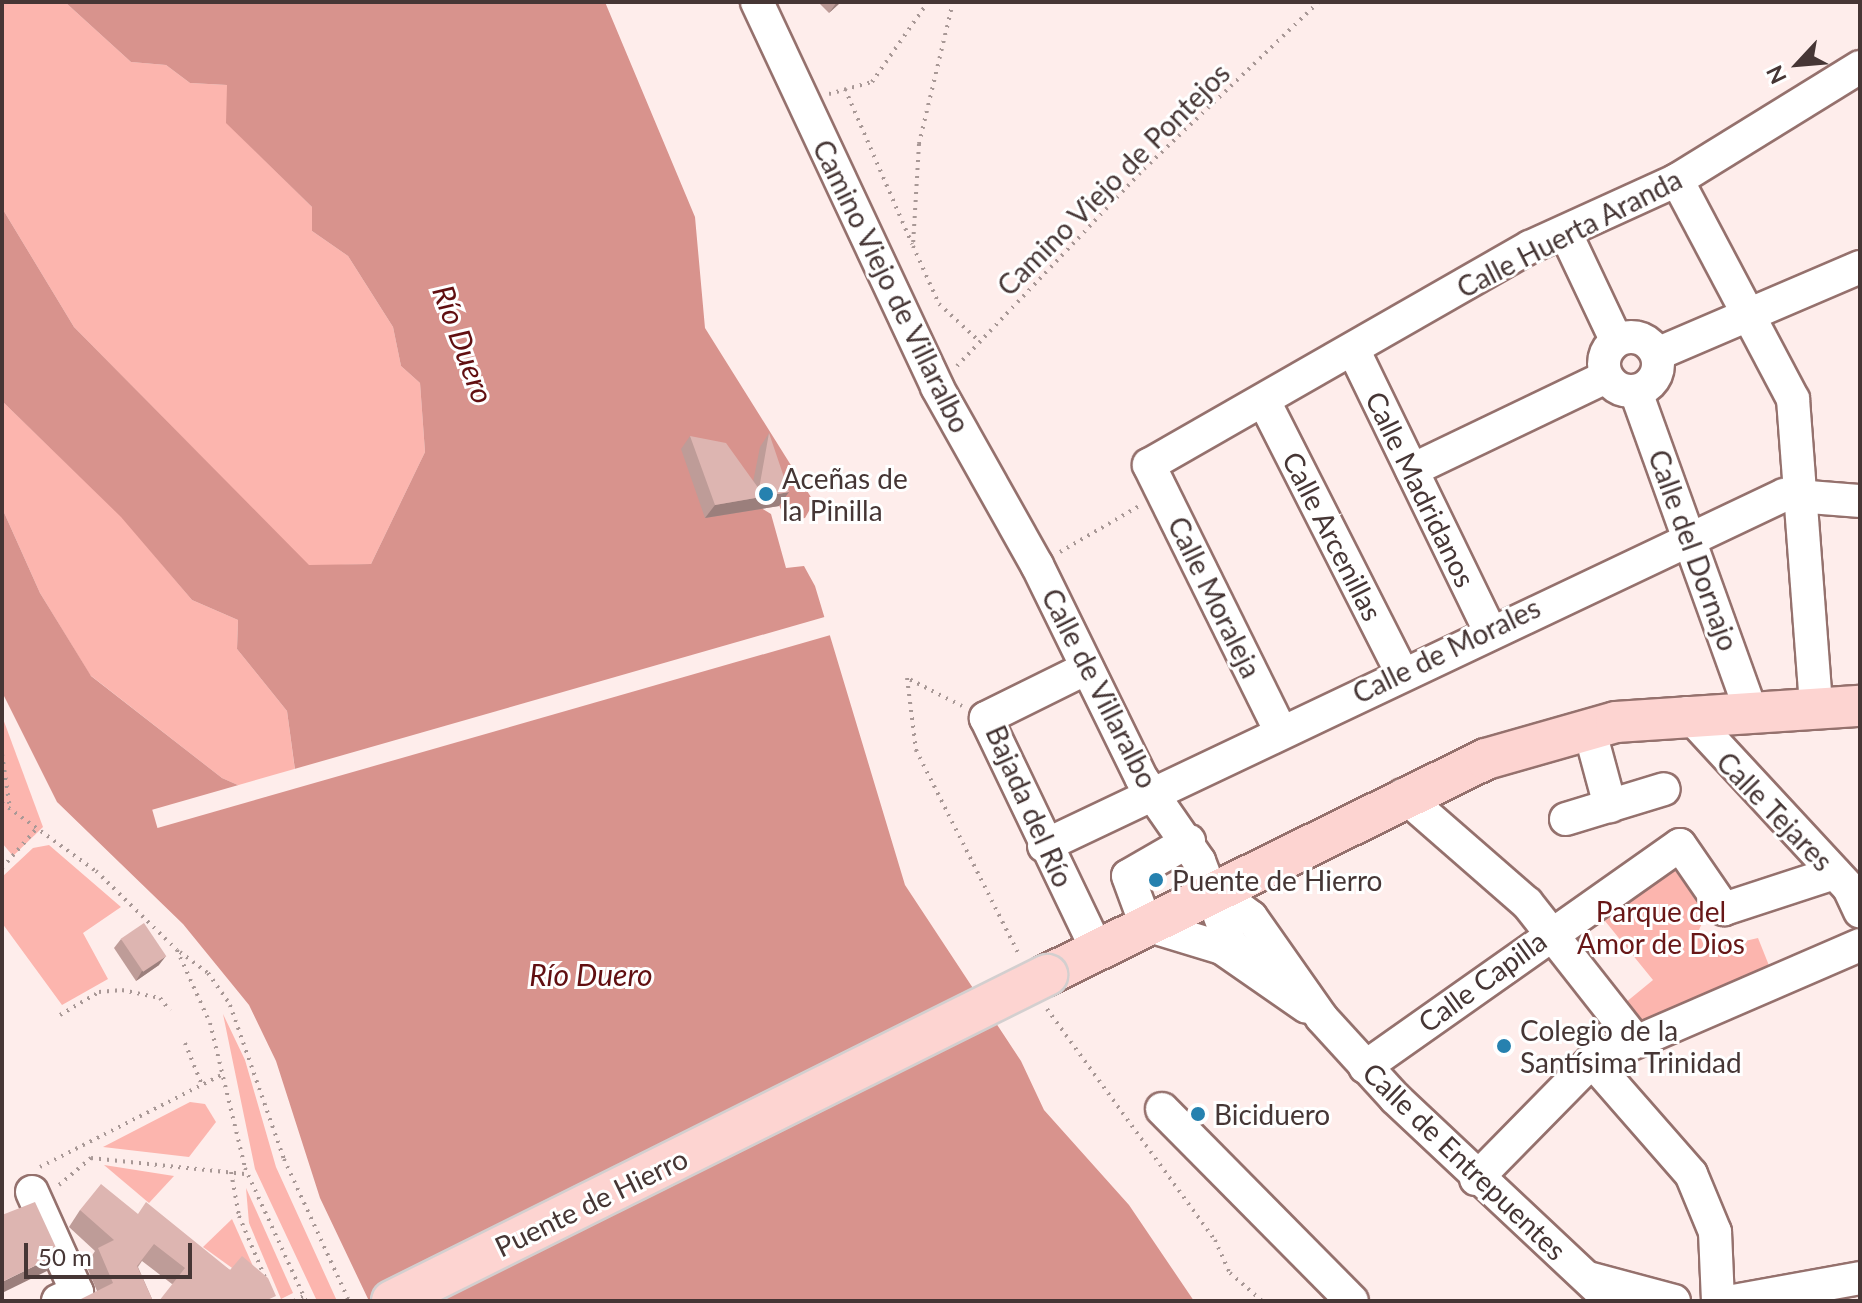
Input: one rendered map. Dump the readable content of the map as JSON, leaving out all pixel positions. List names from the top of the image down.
{
  "streets": {
    "main road": ["Puente de Hierro"],
    "street": [
      "Calle Huerta Aranda",
      "Camino Viejo de Villaralbo",
      "Calle Madridanos",
      "Calle Arcenillas",
      "Calle del Dornajo",
      "Calle Moraleja",
      "Calle de Morales",
      "Calle de Villaralbo",
      "Bajada del Río",
      "Calle Tejares",
      "Calle Capilla",
      "Calle de Entrepuentes"
    ],
    "path": ["Camino Viejo de Pontejos"]
  },
  "crossings": [
    ["Camino Viejo de Pontejos", "Camino Viejo de Villaralbo"],
    ["Calle Huerta Aranda", "Calle Madridanos"],
    ["Calle Huerta Aranda", "Calle Arcenillas"],
    ["Calle Huerta Aranda", "Calle Moraleja"],
    ["Camino Viejo de Villaralbo", "Calle de Villaralbo"],
    ["Calle Madridanos", "Calle de Morales"],
    ["Calle Arcenillas", "Calle de Morales"],
    ["Calle del Dornajo", "Calle de Morales"],
    ["Calle del Dornajo", "Puente de Hierro"],
    ["Calle Moraleja", "Calle de Morales"],
    ["Calle de Morales", "Calle de Villaralbo"],
    ["Calle de Morales", "Bajada del Río"],
    ["Calle de Villaralbo", "Bajada del Río"],
    ["Calle de Villaralbo", "Calle de Entrepuentes"],
    ["Calle de Villaralbo", "Puente de Hierro"],
    ["Bajada del Río", "Puente de Hierro"],
    ["Calle Tejares", "Calle Capilla"],
    ["Calle Tejares", "Puente de Hierro"],
    ["Calle Capilla", "Calle de Entrepuentes"],
    ["Calle de Entrepuentes", "Puente de Hierro"]
  ],
  "water": ["Río Duero"],
  "parks": ["Parque del Amor de Dios"],
  "places": [
    "Aceñas de la Pinilla",
    "Puente de Hierro",
    "Colegio de la Santísima Trinidad",
    "Biciduero"
  ],
  "scale_bar": "50 m",
  "north": "bottom left"
}
